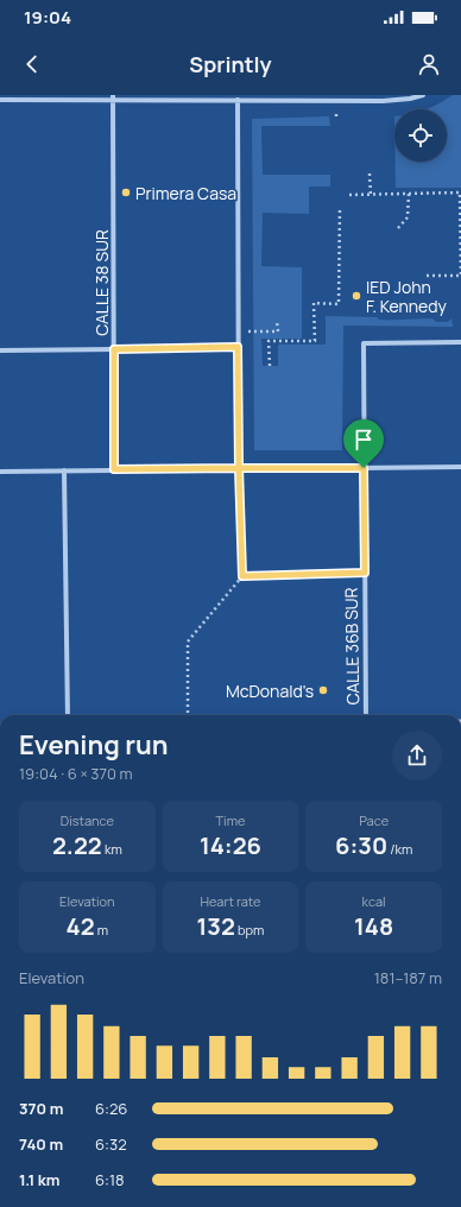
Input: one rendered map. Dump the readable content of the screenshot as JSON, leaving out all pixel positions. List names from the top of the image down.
{
  "streets": {
    "street": ["CALLE 38 SUR", "CALLE 36B SUR"]
  },
  "places": ["Primera Casa", "IED John F. Kennedy", "McDonald's"],
  "page": {
    "status": "19:04",
    "header": "Sprintly",
    "heading": ["Evening run", "19:04 · 6 × 370 m"],
    "stats": [
      ["Distance", "2.22 km"],
      ["Time", "14:26"],
      ["Pace", "6:30 /km"],
      ["Elevation", "42 m"],
      ["Heart rate", "132 bpm"],
      ["kcal", "148"]
    ],
    "chart": ["Elevation", "181–187 m"],
    "list": [
      {
        "name": "370 m",
        "note": "6:26"
      },
      {
        "name": "740 m",
        "note": "6:32"
      },
      {
        "name": "1.1 km",
        "note": "6:18"
      }
    ]
  }
}
